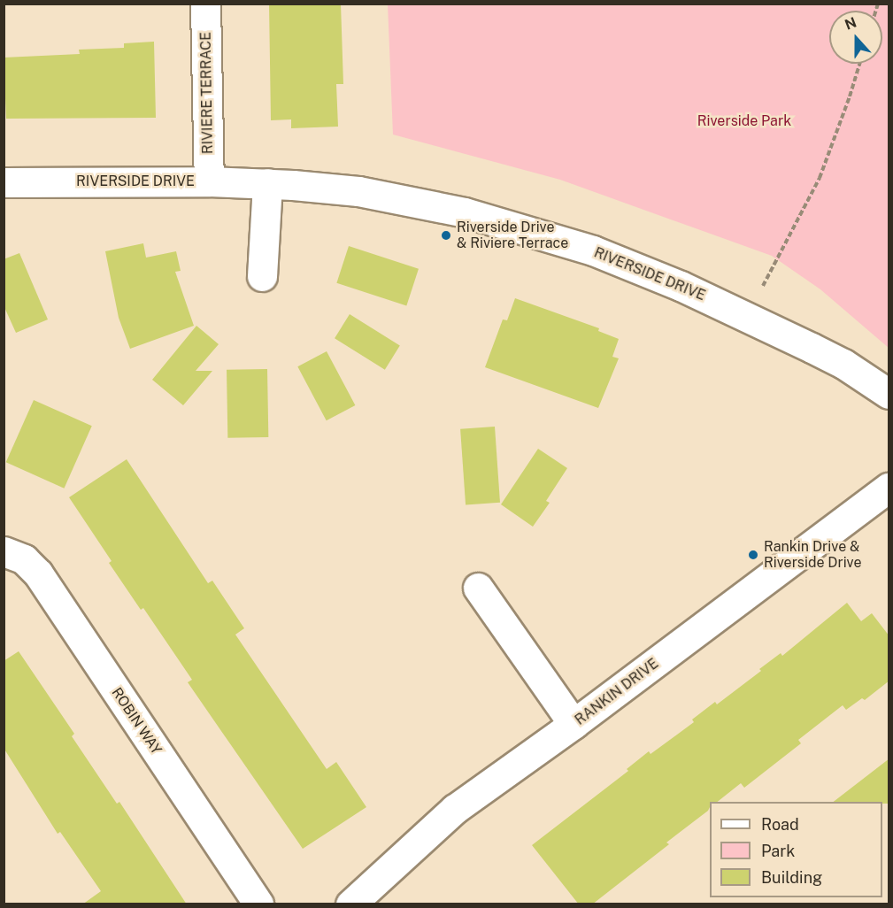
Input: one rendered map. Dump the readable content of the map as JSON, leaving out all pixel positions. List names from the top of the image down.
{
  "streets": {
    "street": [
      "RIVIERE TERRACE",
      "RIVERSIDE DRIVE",
      "RANKIN DRIVE",
      "ROBIN WAY"
    ]
  },
  "crossings": [
    ["RIVIERE TERRACE", "RIVERSIDE DRIVE"]
  ],
  "parks": ["Riverside Park"],
  "places": ["Riverside Drive & Riviere Terrace", "Rankin Drive & Riverside Drive"],
  "legend": ["Road", "Park", "Building"],
  "north": "top"
}
